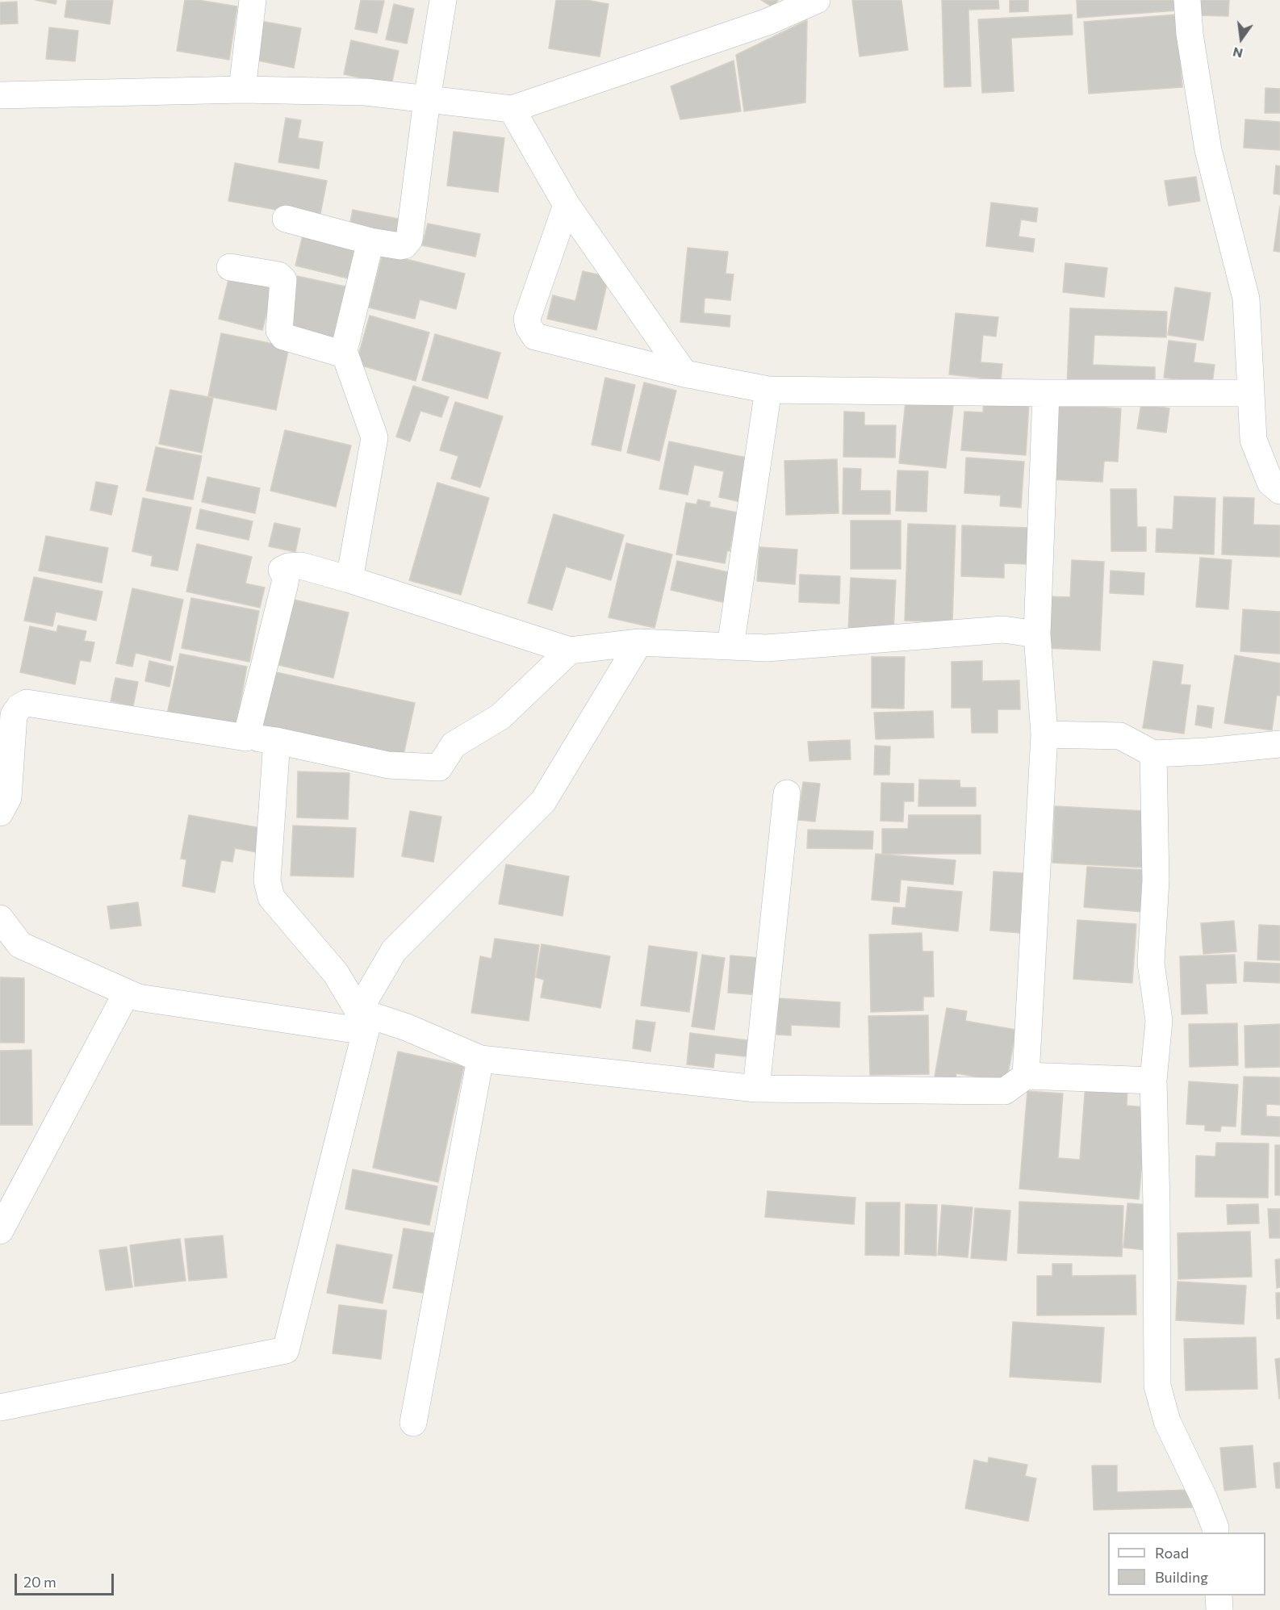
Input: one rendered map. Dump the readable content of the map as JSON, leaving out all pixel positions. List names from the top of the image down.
{
  "legend": ["Road", "Building"],
  "scale_bar": "20 m",
  "north": "bottom"
}
